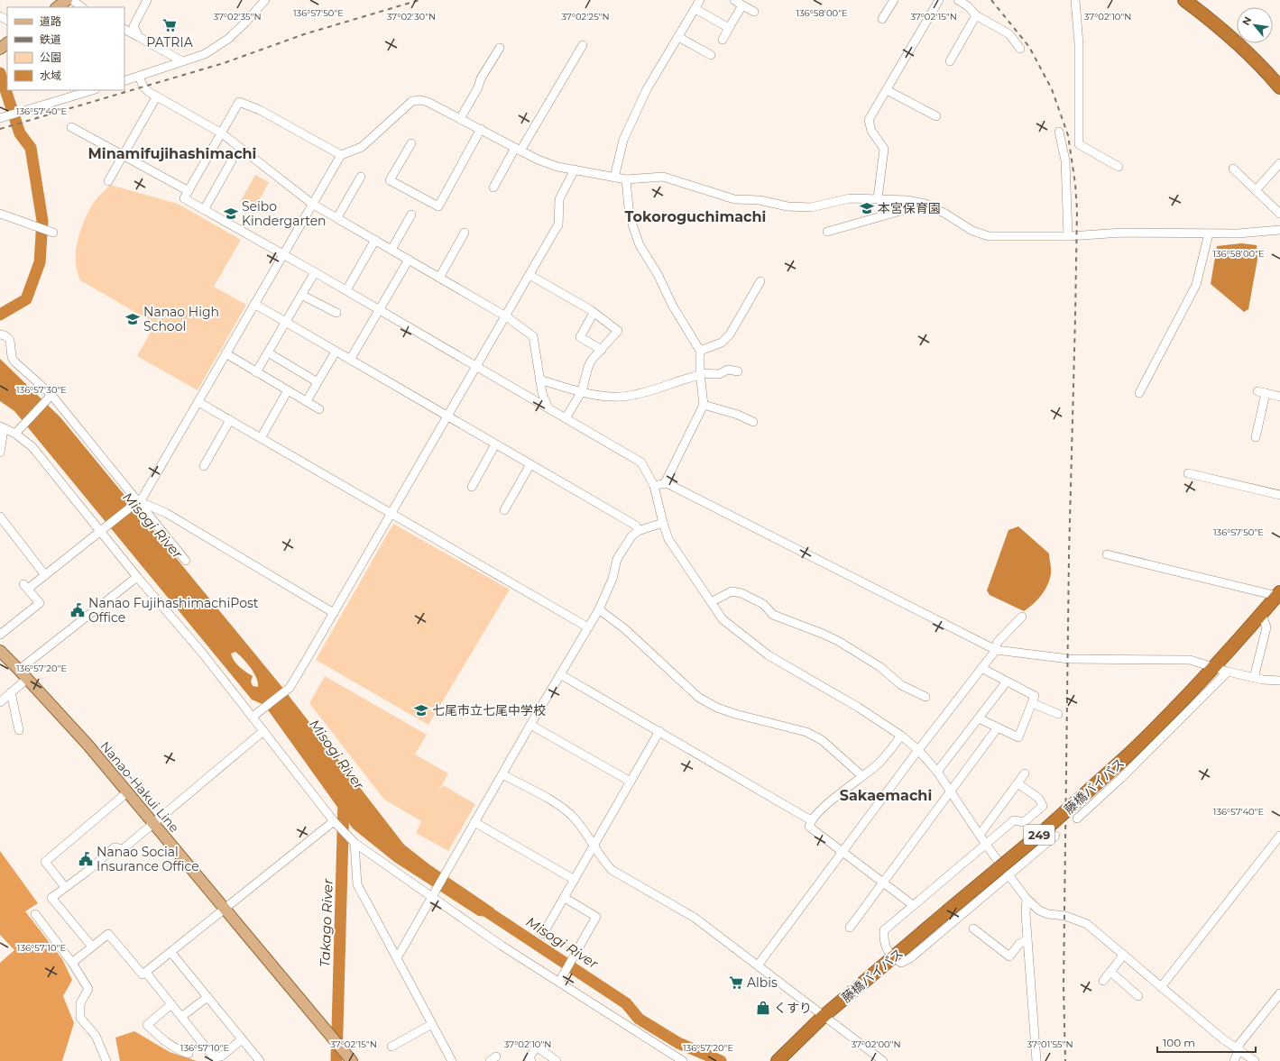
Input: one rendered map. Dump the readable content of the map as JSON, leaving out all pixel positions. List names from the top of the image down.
{
  "streets": {
    "highway": ["藤橋バイパス", "249"],
    "main road": ["Nanao-Hakui Line"]
  },
  "districts": ["Minamifujihashimachi", "Tokoroguchimachi", "Sakaemachi"],
  "water": ["Misogi River", "Takago River"],
  "places": {
    "supermarket": ["PATRIA", "Albis"],
    "school or university": [
      "本宮保育園",
      "Seibo Kindergarten",
      "Nanao High School",
      "七尾市立七尾中学校"
    ],
    "public building": ["Nanao FujihashimachiPost Office", "Nanao Social Insurance Office"],
    "shop": ["くすり"]
  },
  "legend": [
    "道路",
    "鉄道",
    "公園",
    "水域"
  ],
  "scale_bar": "100 m",
  "north": "top left",
  "coordinates": [
    "136°57'50\"E",
    "136°58'00\"E",
    "37°02'15\"N",
    "37°02'35\"N",
    "37°02'30\"N",
    "37°02'25\"N",
    "37°02'10\"N",
    "136°57'40\"E",
    "136°57'30\"E",
    "136°57'20\"E",
    "136°57'10\"E",
    "37°02'00\"N",
    "37°01'55\"N"
  ]
}
